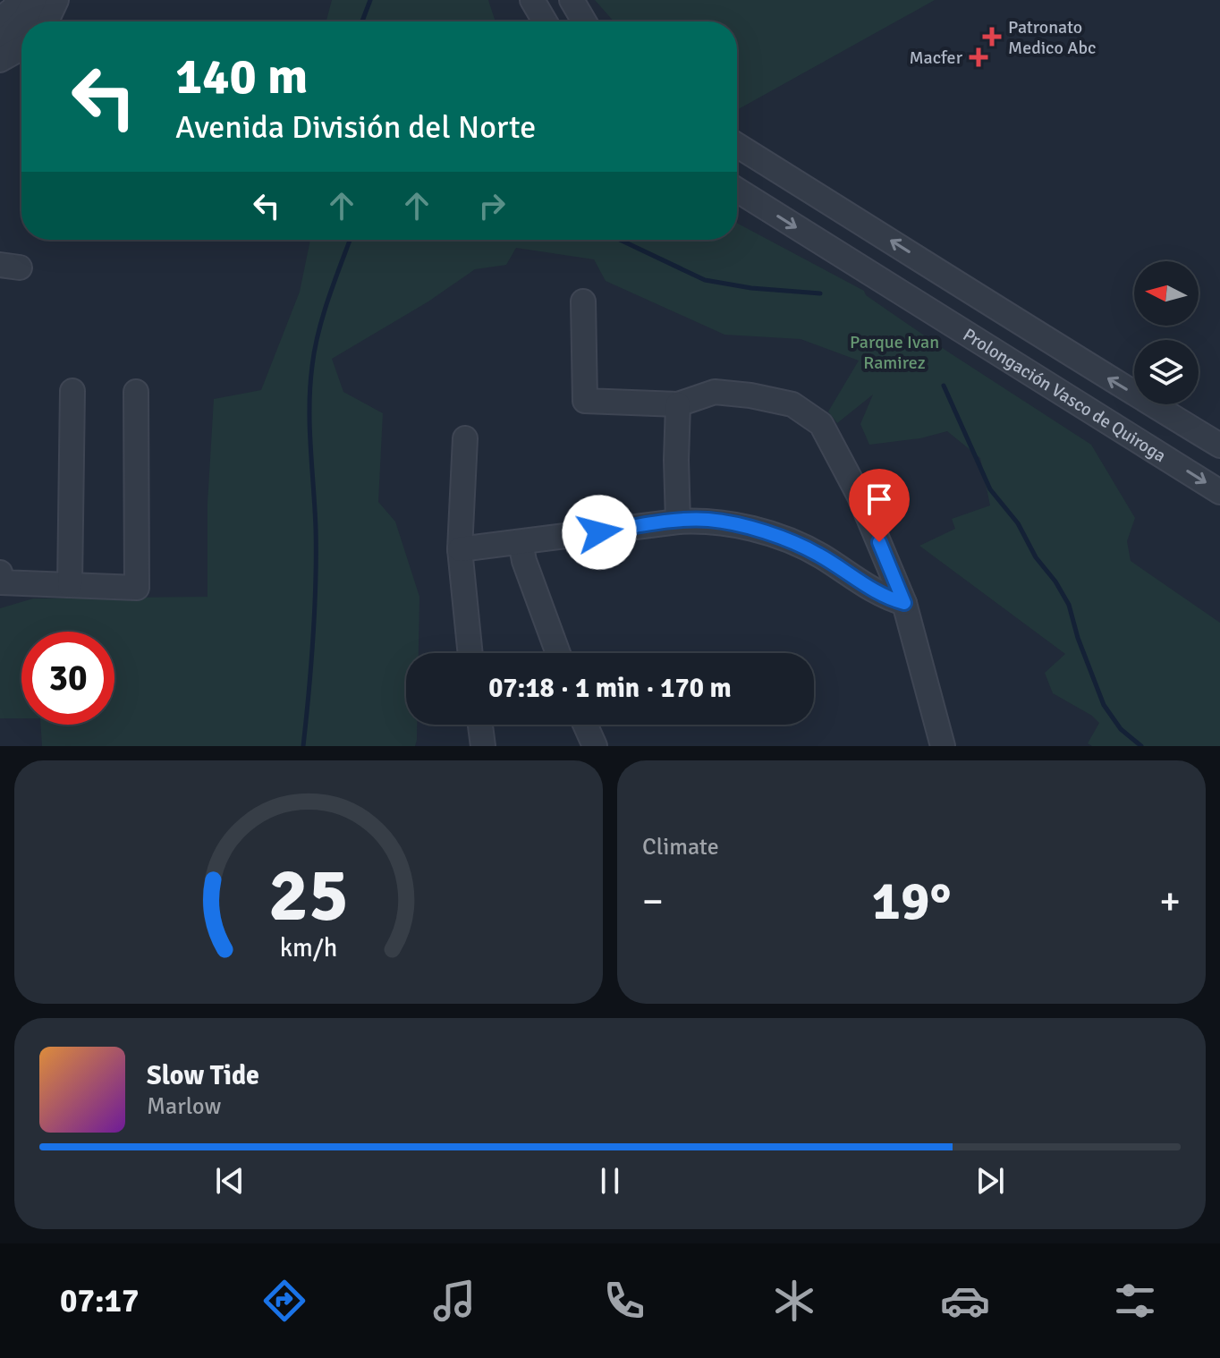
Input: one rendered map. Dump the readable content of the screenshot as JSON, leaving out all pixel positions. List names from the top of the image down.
{
  "streets": {
    "street": ["Prolongación Vasco de Quiroga"]
  },
  "parks": ["Parque Ivan Ramirez"],
  "places": {
    "health": ["Patronato Medico Abc", "Macfer"]
  },
  "north": "left",
  "page": {
    "turn": ["140 m", "Avenida División del Norte"],
    "limit": "30",
    "trip": "07:18 · 1 min · 170 m",
    "tile": "Climate",
    "heat": ["−", "19°", "+"],
    "song": ["Slow Tide", "Marlow"],
    "tabs": "07:17",
    "gauge": ["25", "km/h"]
  }
}
